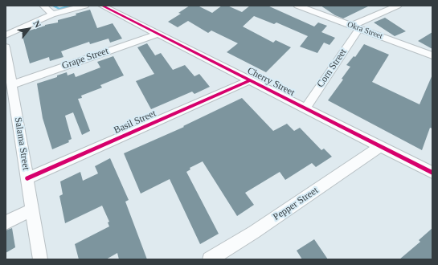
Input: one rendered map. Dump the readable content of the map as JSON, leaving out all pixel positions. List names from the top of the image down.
{
  "streets": {
    "street": [
      "Okra Street",
      "Grape Street",
      "Corn Street",
      "Cherry Street",
      "Basil Street",
      "Salama Street",
      "Pepper Street"
    ]
  },
  "crossings": [
    ["Okra Street", "Corn Street"],
    ["Grape Street", "Cherry Street"],
    ["Grape Street", "Salama Street"],
    ["Corn Street", "Cherry Street"],
    ["Cherry Street", "Basil Street"],
    ["Cherry Street", "Pepper Street"],
    ["Basil Street", "Salama Street"]
  ],
  "north": "top right"
}
